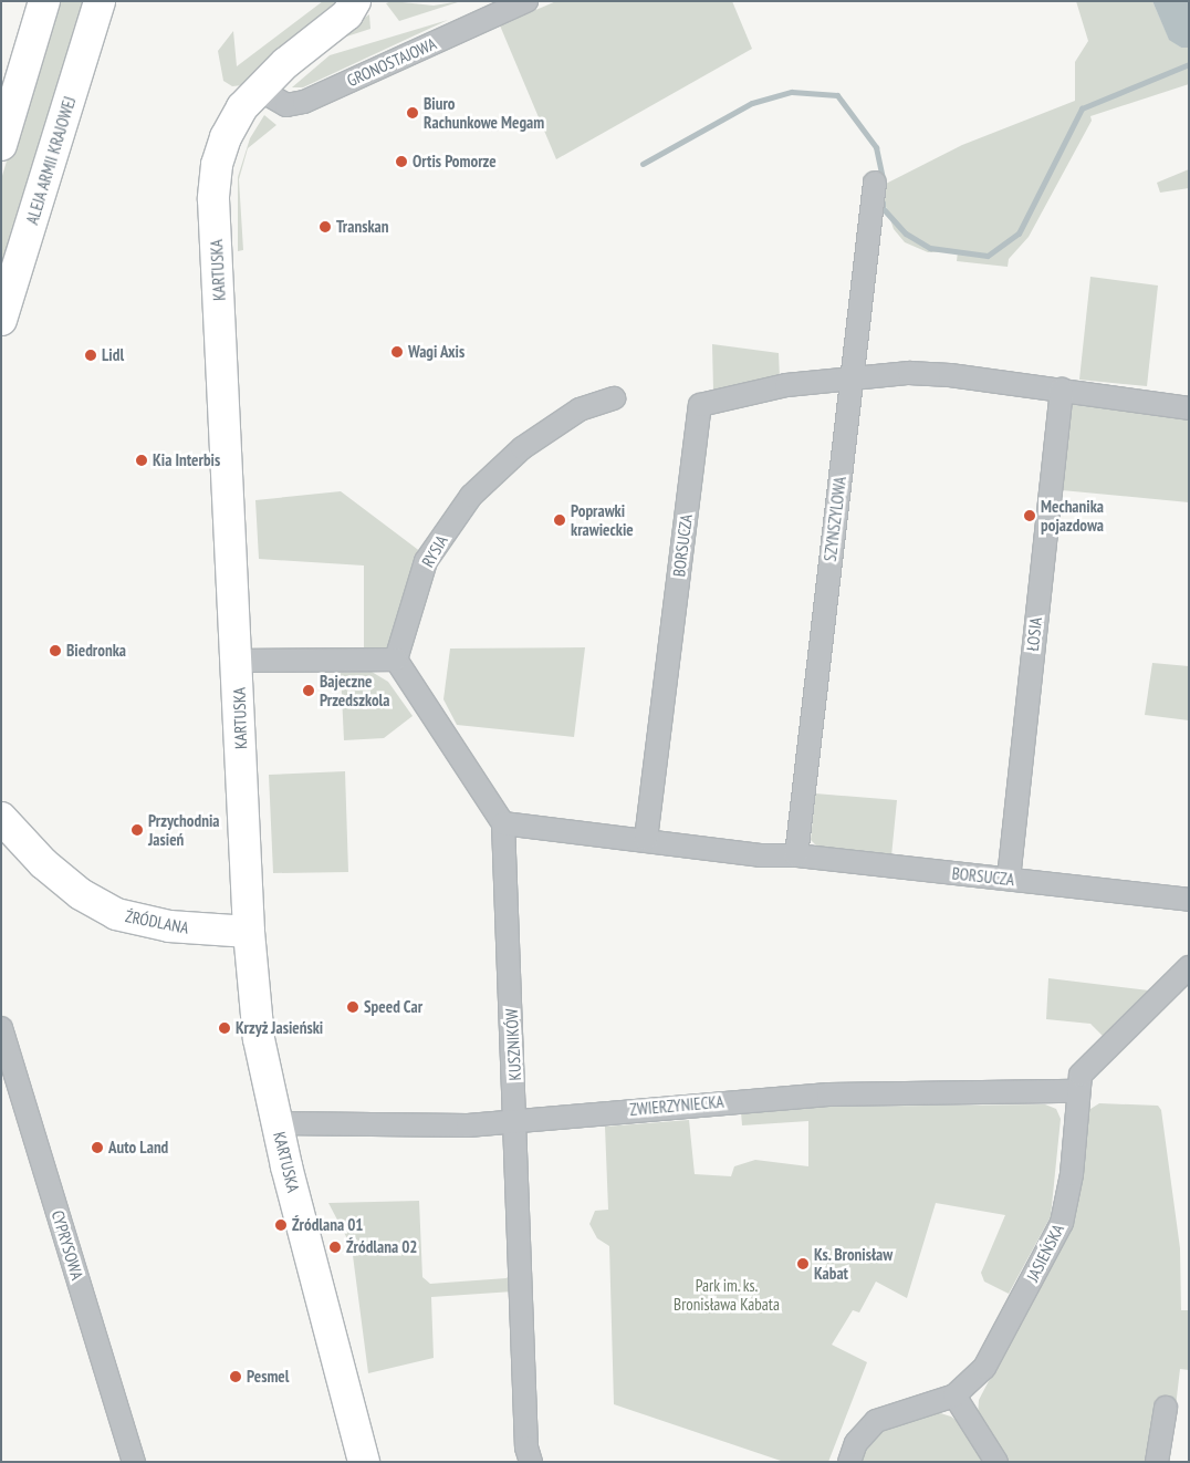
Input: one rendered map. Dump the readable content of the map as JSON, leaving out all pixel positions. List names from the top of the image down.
{
  "streets": {
    "street": [
      "GRONOSTAJOWA",
      "ALEJA ARMII KRAJOWEJ",
      "KARTUSKA",
      "SZYNSZYLOWA",
      "BORSUCZA",
      "RYSIA",
      "ŁOSIA",
      "ŹRÓDLANA",
      "KUSZNIKÓW",
      "ZWIERZYNIECKA",
      "CYPRYSOWA",
      "JASIEŃSKA"
    ]
  },
  "crossings": [
    ["GRONOSTAJOWA", "KARTUSKA"],
    ["KARTUSKA", "ŹRÓDLANA"],
    ["KARTUSKA", "ZWIERZYNIECKA"],
    ["SZYNSZYLOWA", "BORSUCZA"],
    ["BORSUCZA", "ŁOSIA"],
    ["BORSUCZA", "KUSZNIKÓW"],
    ["KUSZNIKÓW", "ZWIERZYNIECKA"],
    ["ZWIERZYNIECKA", "JASIEŃSKA"]
  ],
  "parks": ["Park im. ks. Bronisława Kabata"],
  "places": [
    "Biuro Rachunkowe Megam",
    "Ortis Pomorze",
    "Transkan",
    "Wagi Axis",
    "Lidl",
    "Kia Interbis",
    "Mechanika pojazdowa",
    "Poprawki krawieckie",
    "Biedronka",
    "Bajeczne Przedszkola",
    "Przychodnia Jasień",
    "Speed Car",
    "Krzyż Jasieński",
    "Auto Land",
    "Źródlana 01",
    "Źródlana 02",
    "Ks. Bronisław Kabat",
    "Pesmel"
  ]
}
